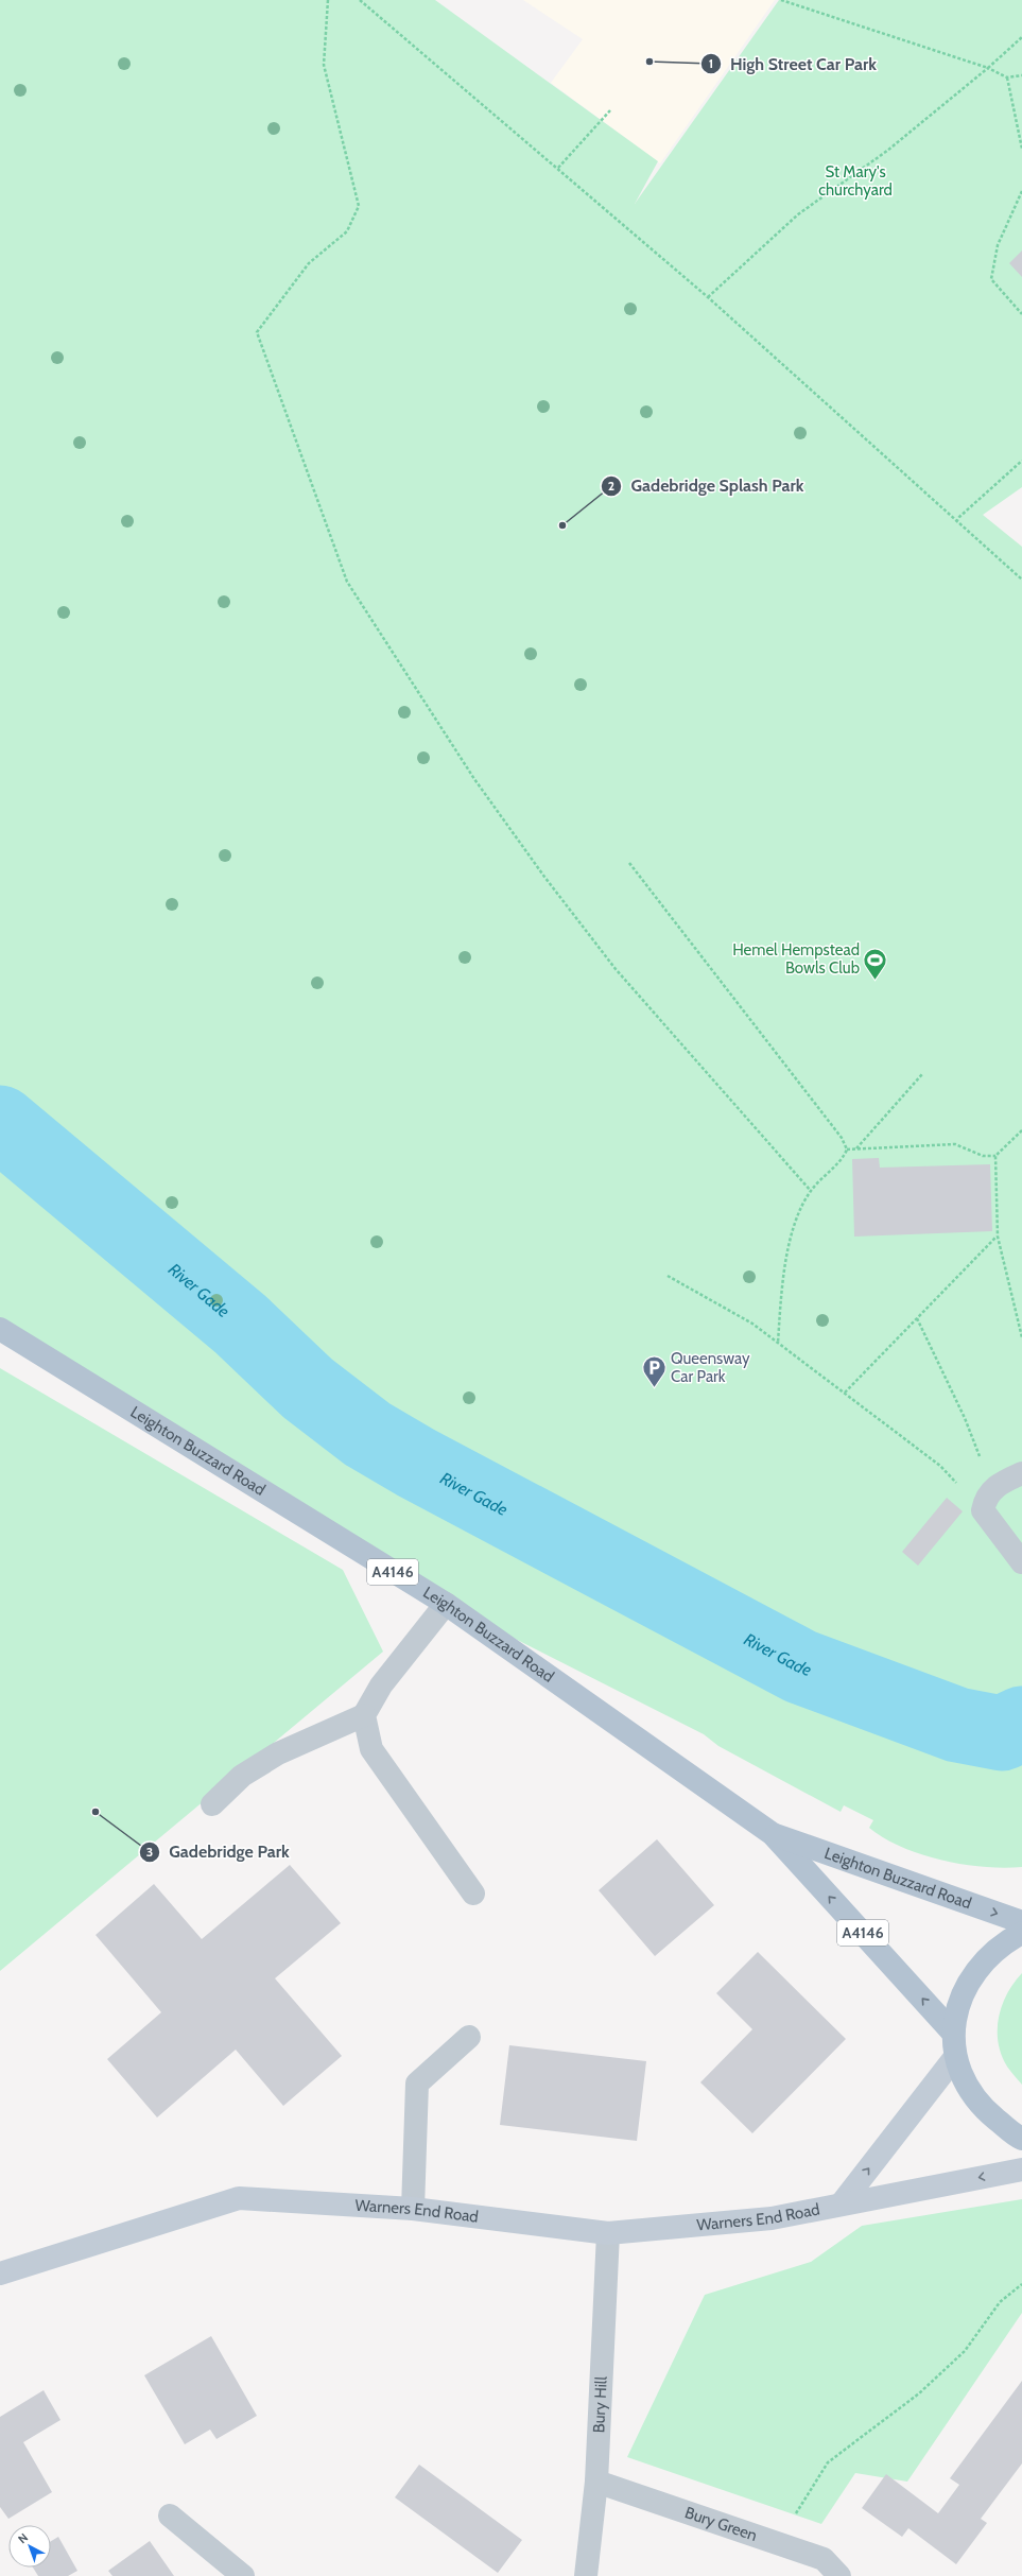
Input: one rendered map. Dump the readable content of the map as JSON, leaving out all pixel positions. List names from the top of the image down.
{
  "streets": {
    "main road": ["Leighton Buzzard Road", "A4146"],
    "street": ["Warners End Road", "Bury Hill", "Bury Green"]
  },
  "crossings": [
    ["Warners End Road", "Bury Hill"],
    ["Bury Hill", "Bury Green"]
  ],
  "water": ["River Gade"],
  "parks": ["St Mary's churchyard"],
  "places": {
    "other": ["High Street Car Park", "Gadebridge Splash Park", "Gadebridge Park"],
    "sports": ["Hemel Hempstead Bowls Club"],
    "parking": ["Queensway Car Park"]
  },
  "north": "top left"
}
